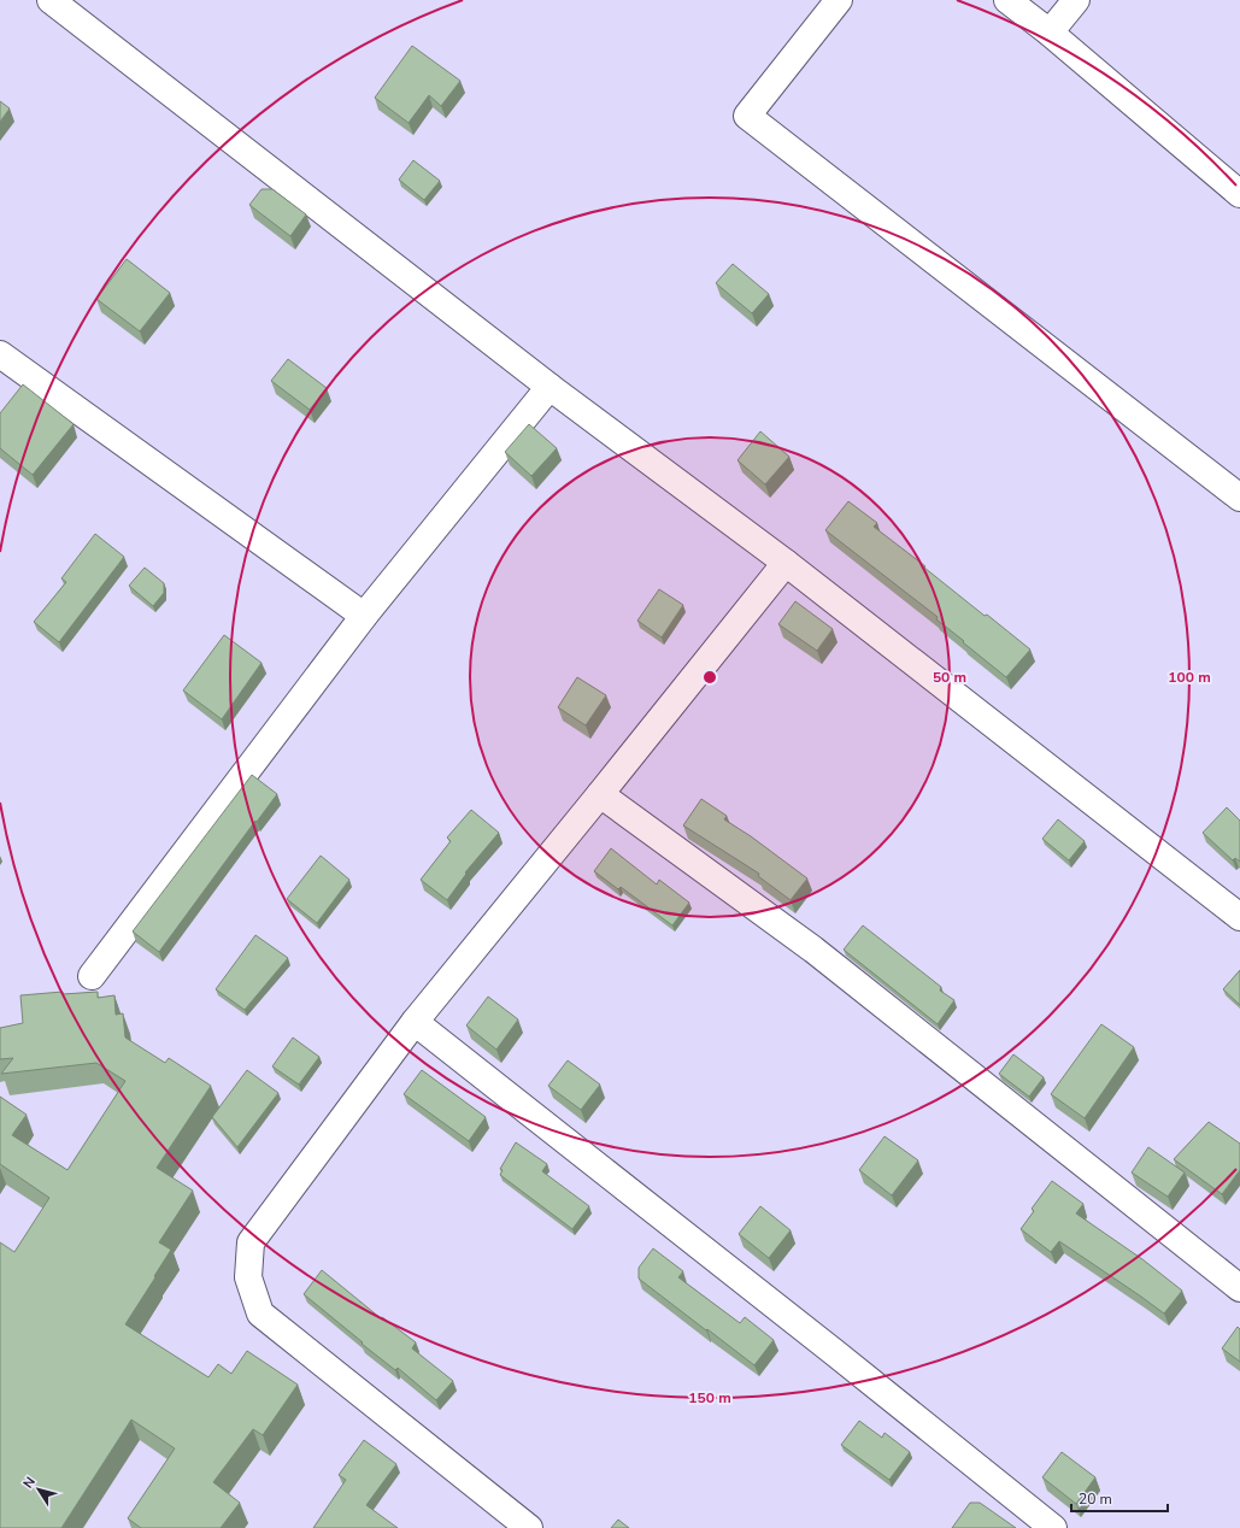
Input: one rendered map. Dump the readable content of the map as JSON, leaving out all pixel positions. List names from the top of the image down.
{
  "scale_bar": "20 m",
  "north": "top left",
  "rings": ["50 m", "100 m", "150 m"]
}
